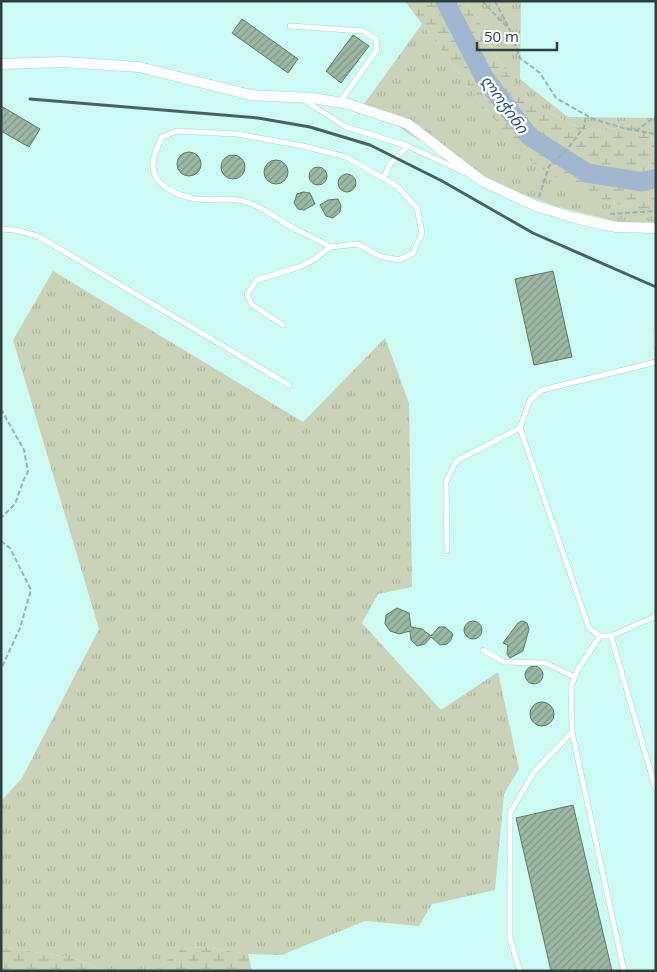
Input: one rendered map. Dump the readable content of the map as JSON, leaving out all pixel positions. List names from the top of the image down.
{
  "water": ["ლოჭინი"],
  "scale_bar": "50 m"
}
